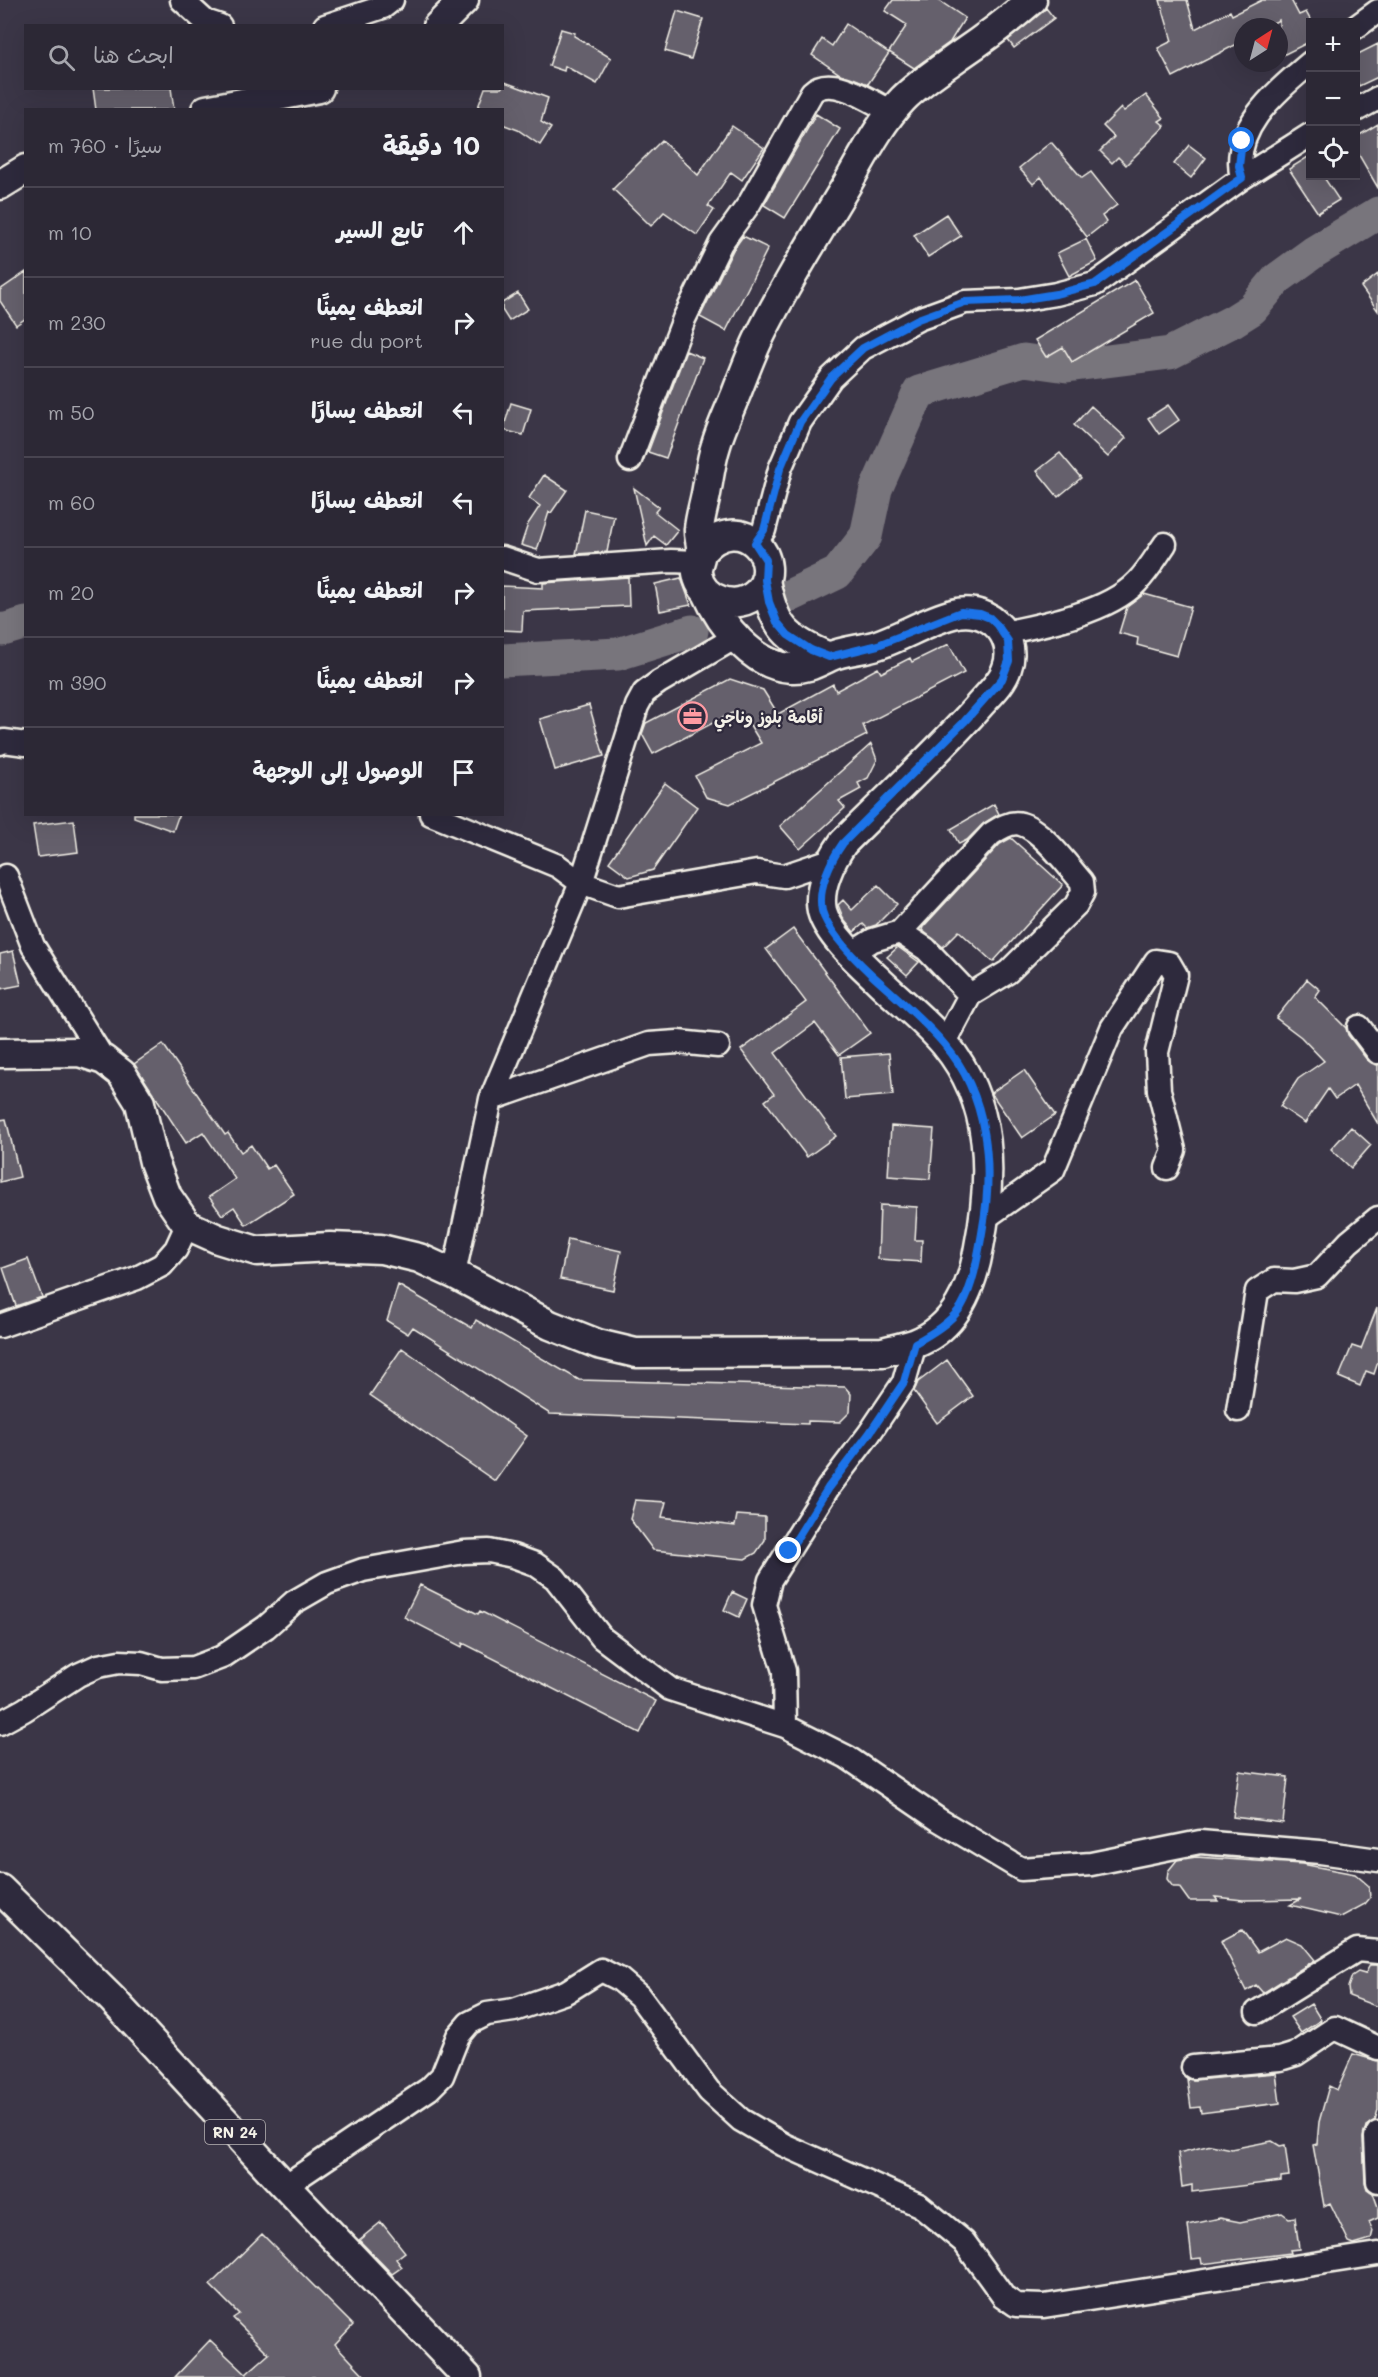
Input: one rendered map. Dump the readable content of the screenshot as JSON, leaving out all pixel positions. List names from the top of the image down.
{
  "streets": {
    "main road": ["RN 24"]
  },
  "places": {
    "office": ["أقامة بلوز وناجي"]
  },
  "north": "top right",
  "page": {
    "map_buttons": ["+", "−"],
    "search": "ابحث هنا",
    "heading": ["10 دقيقة", "سيرًا · 760 m"],
    "list": [
      ["تابع السير", "10 m"],
      ["انعطف يمينًا", "rue du port", "230 m"],
      ["انعطف يسارًا", "50 m"],
      ["انعطف يسارًا", "60 m"],
      ["انعطف يمينًا", "20 m"],
      ["انعطف يمينًا", "390 m"],
      "الوصول إلى الوجهة"
    ]
  }
}
